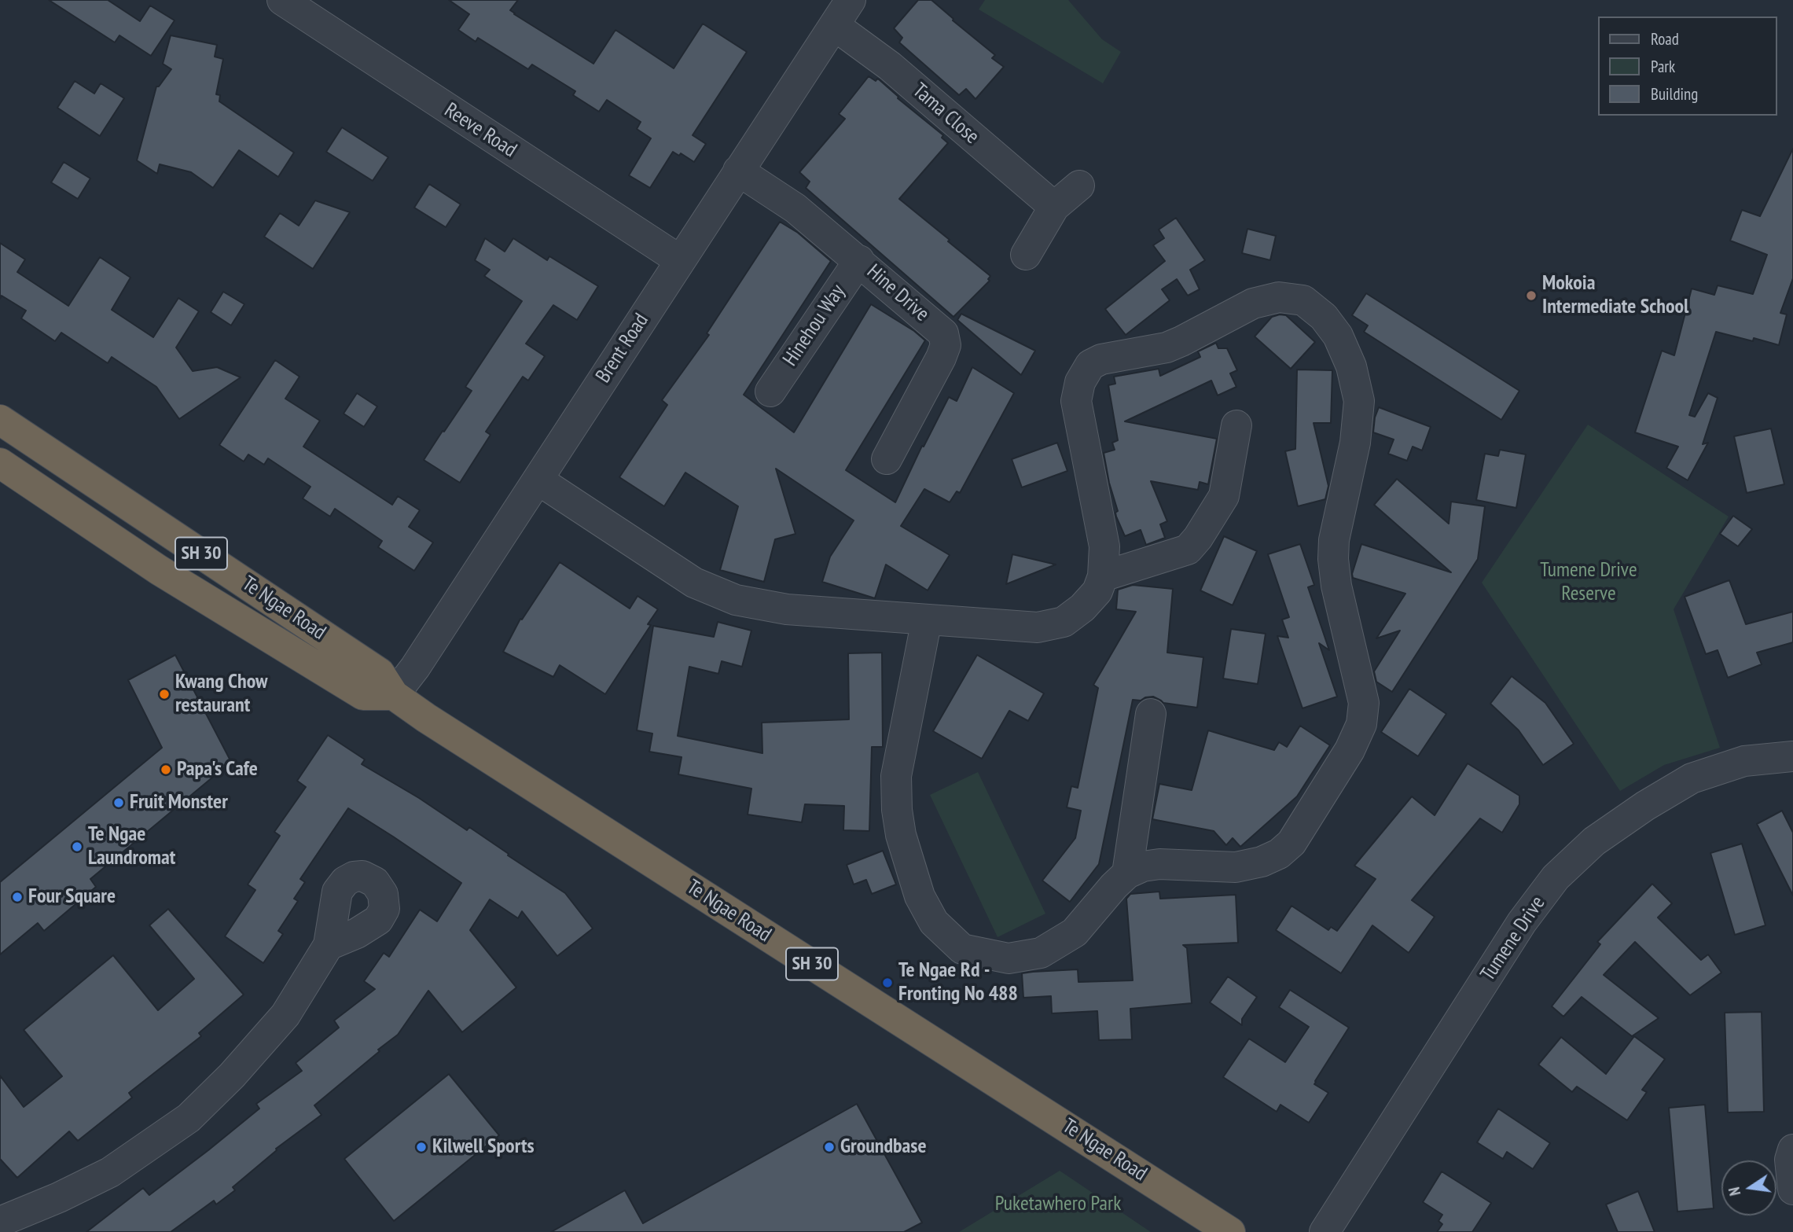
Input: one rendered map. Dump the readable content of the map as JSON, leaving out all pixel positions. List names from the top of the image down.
{
  "streets": {
    "highway": ["SH 30", "Te Ngae Road"],
    "street": [
      "Tama Close",
      "Reeve Road",
      "Hine Drive",
      "Hinehou Way",
      "Brent Road",
      "Tumene Drive"
    ]
  },
  "crossings": [
    ["Tama Close", "Brent Road"],
    ["Reeve Road", "Brent Road"],
    ["Hine Drive", "Hinehou Way"],
    ["Hine Drive", "Brent Road"],
    ["Brent Road", "Te Ngae Road"]
  ],
  "parks": ["Tumene Drive Reserve", "Puketawhero Park"],
  "places": [
    "Mokoia Intermediate School",
    "Kwang Chow restaurant",
    "Papa's Cafe",
    "Fruit Monster",
    "Te Ngae Laundromat",
    "Four Square",
    "Te Ngae Rd - Fronting No 488",
    "Kilwell Sports",
    "Groundbase"
  ],
  "legend": ["Road", "Park", "Building"],
  "north": "left"
}
